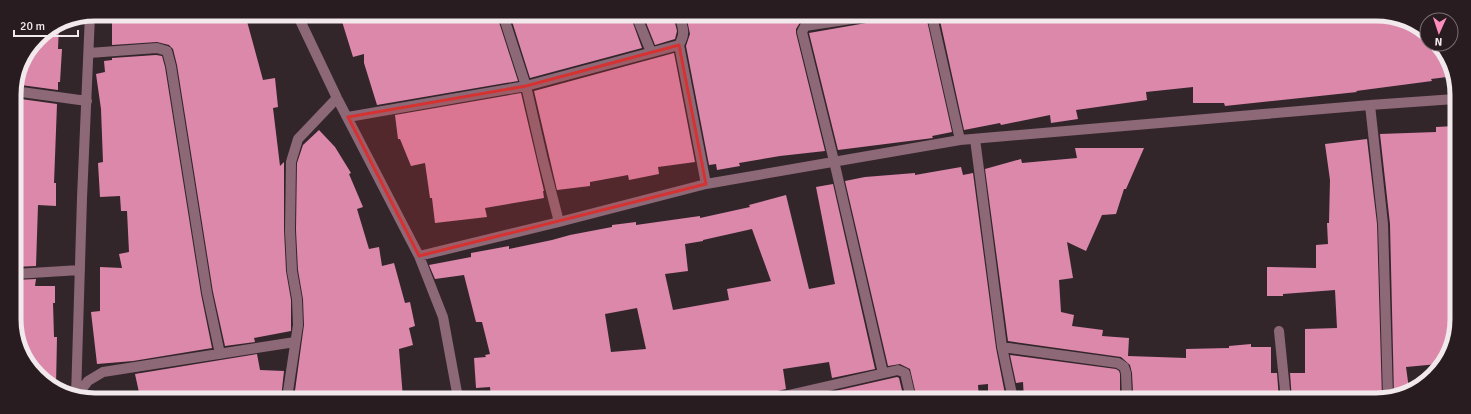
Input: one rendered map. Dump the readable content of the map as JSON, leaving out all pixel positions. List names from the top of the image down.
{
  "scale_bar": "20 m",
  "north": "bottom"
}
